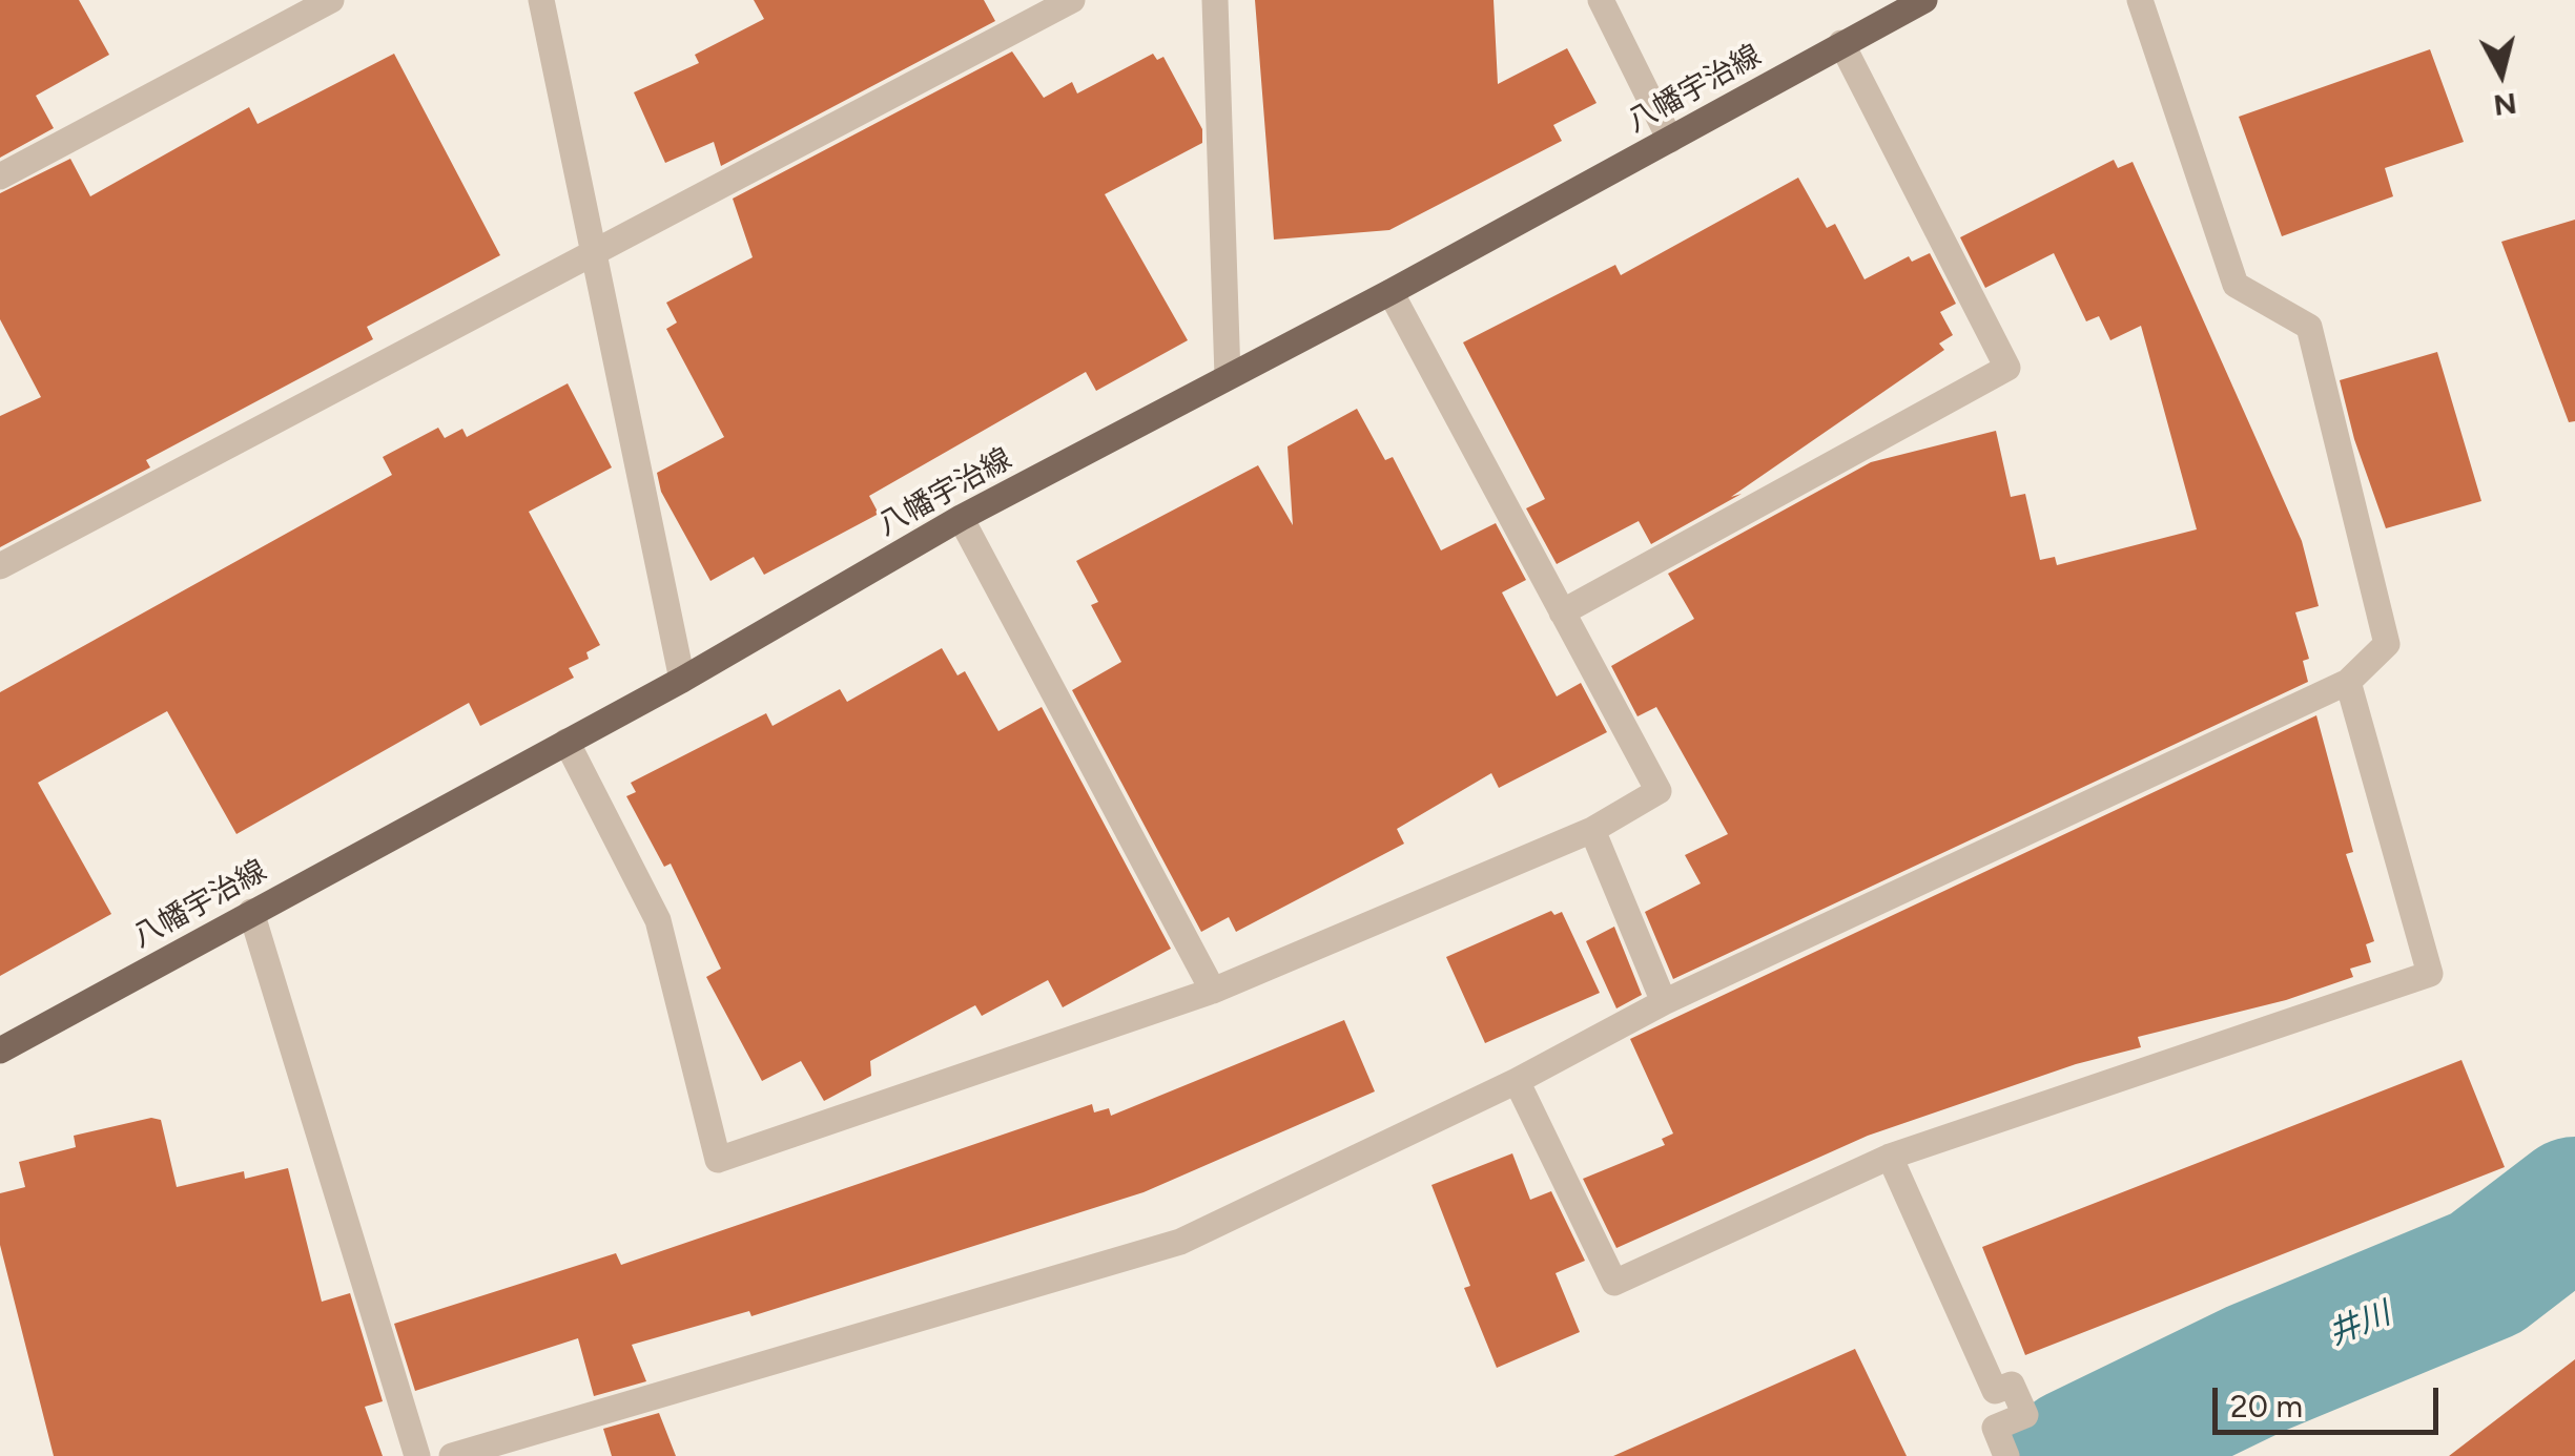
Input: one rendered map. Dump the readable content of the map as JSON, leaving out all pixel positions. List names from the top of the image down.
{
  "streets": {
    "main road": ["八幡宇治線"]
  },
  "water": ["井川"],
  "scale_bar": "20 m",
  "north": "bottom"
}
